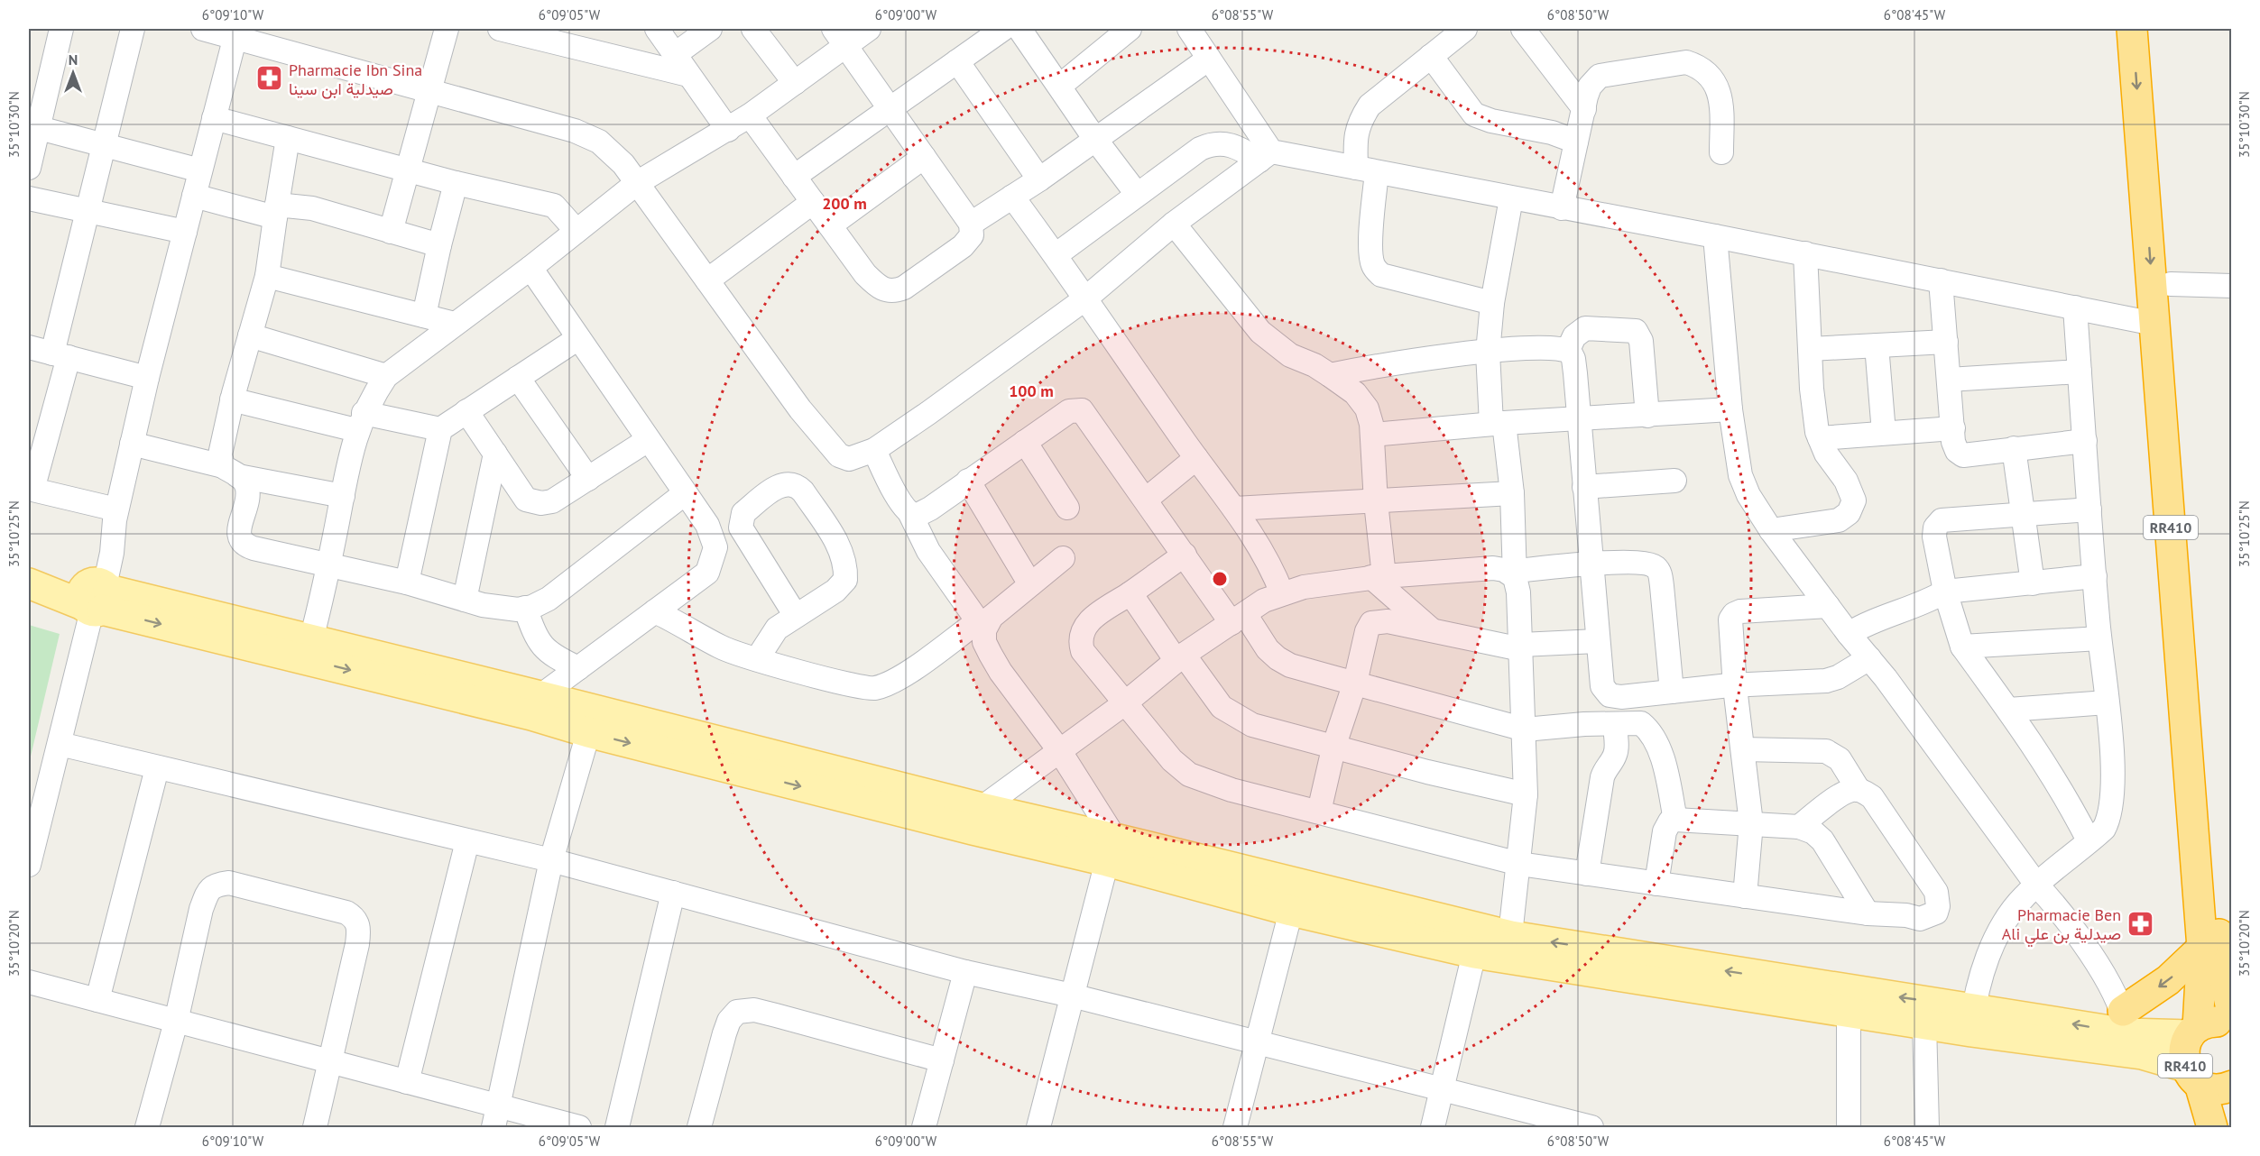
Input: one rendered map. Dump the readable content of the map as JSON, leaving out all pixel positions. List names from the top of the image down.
{
  "streets": {
    "highway": ["RR410"]
  },
  "places": {
    "pharmacy": ["Pharmacie Ibn Sina صيدلية ابن سينا", "Pharmacie Ben Ali صيدلية بن علي"]
  },
  "north": "top",
  "coordinates": [
    "6°09'10\"W",
    "6°09'05\"W",
    "6°09'00\"W",
    "6°08'55\"W",
    "6°08'50\"W",
    "6°08'45\"W",
    "35°10'30\"N",
    "35°10'25\"N",
    "35°10'20\"N"
  ],
  "rings": ["200 m", "100 m"]
}
